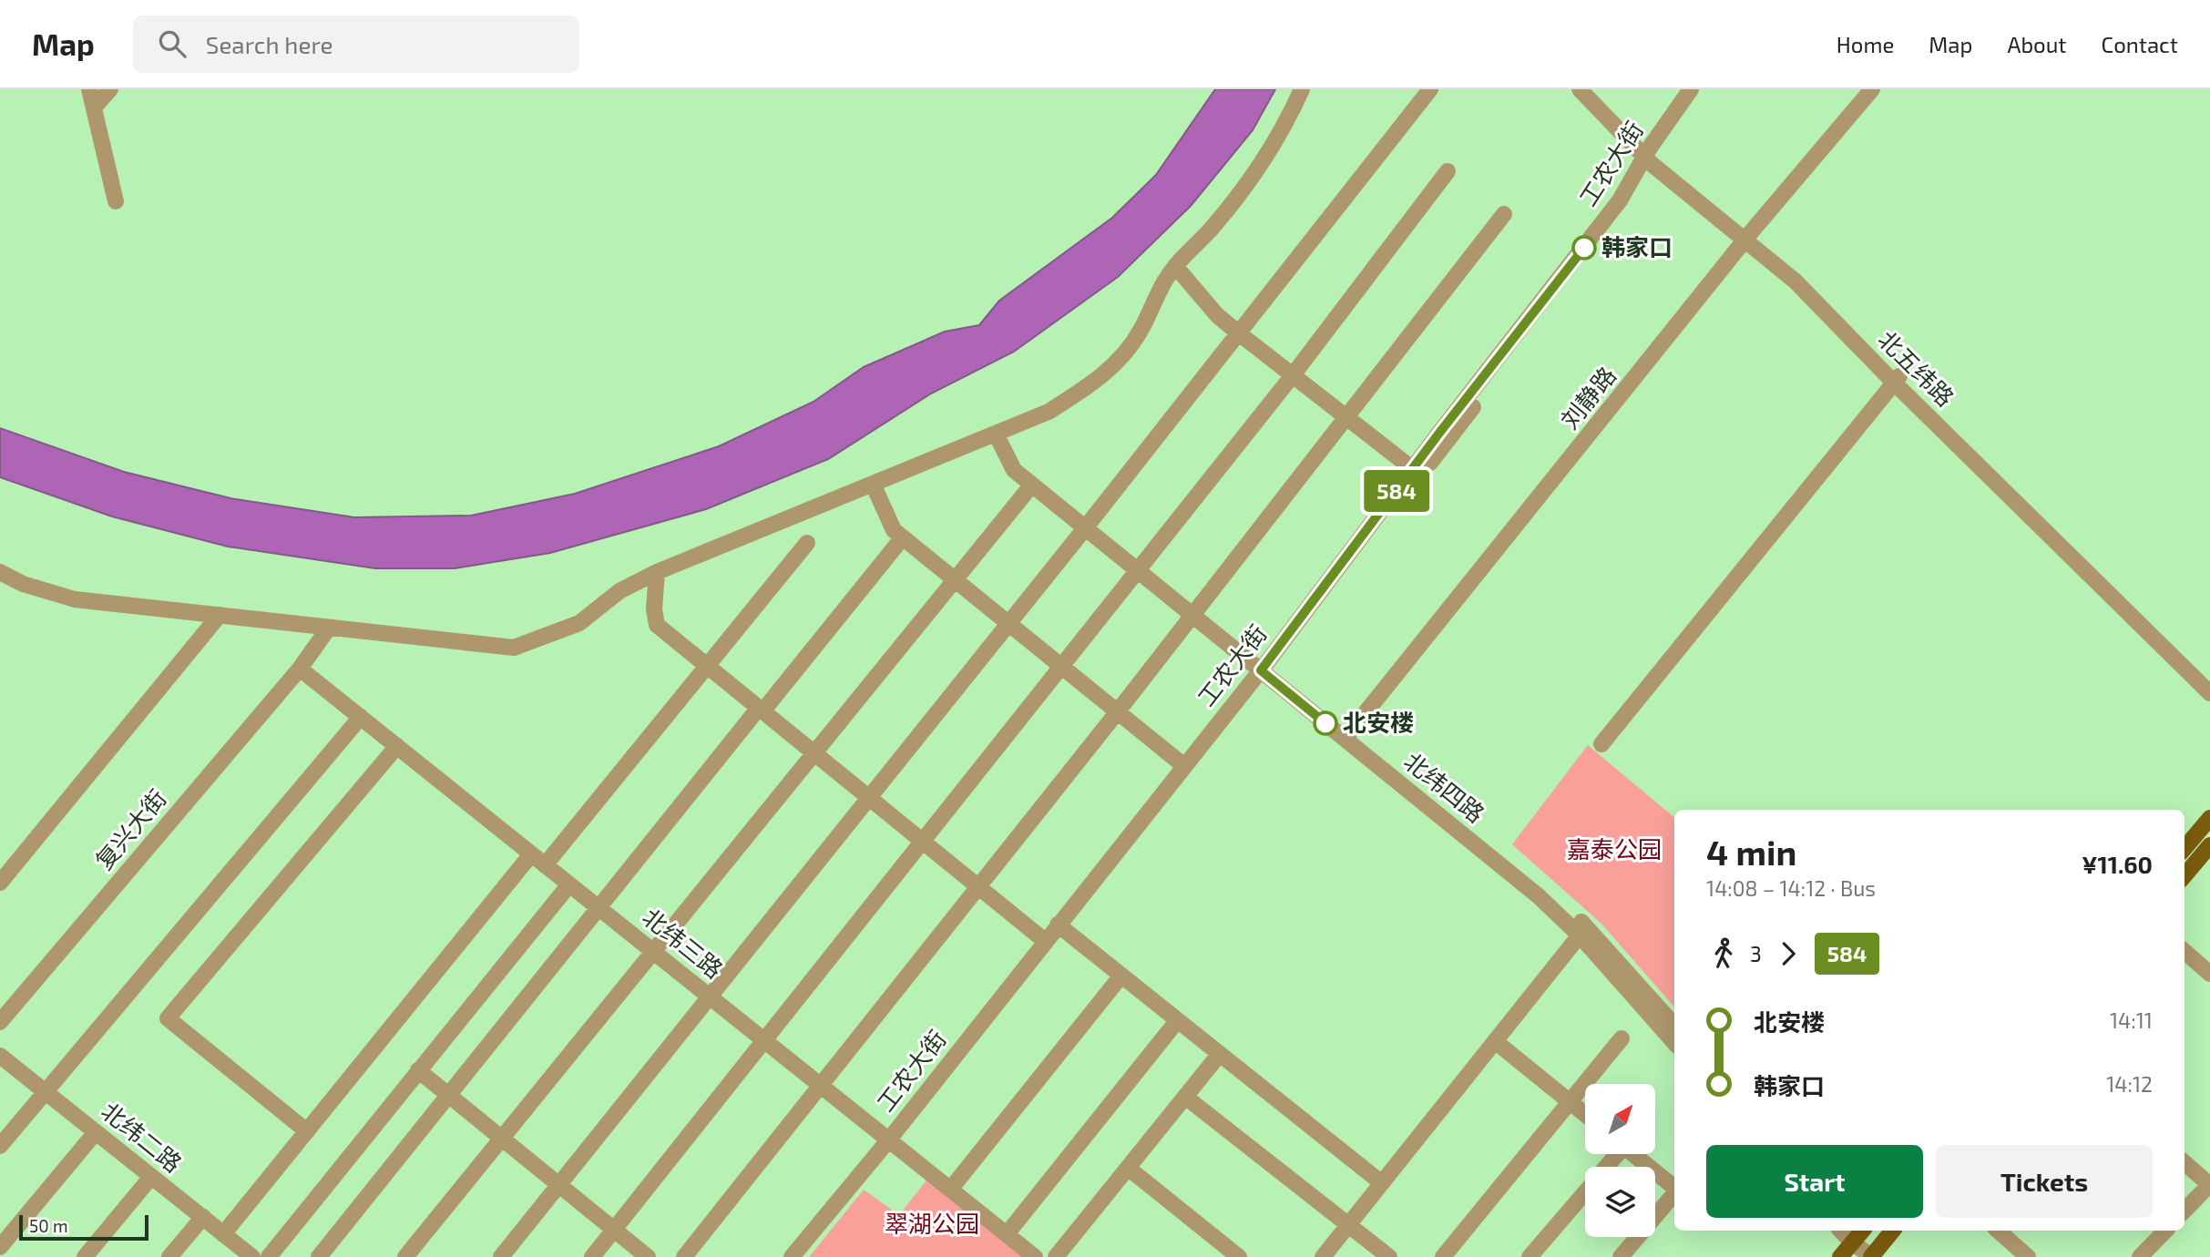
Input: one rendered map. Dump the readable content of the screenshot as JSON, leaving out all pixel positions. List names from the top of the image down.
{
  "streets": {
    "street": [
      "工农大街",
      "北五纬路",
      "刘静路",
      "北纬四路",
      "复兴大街",
      "北纬三路",
      "北纬二路"
    ]
  },
  "crossings": [
    ["工农大街", "北五纬路"],
    ["工农大街", "北纬四路"],
    ["工农大街", "北纬三路"],
    ["北五纬路", "刘静路"],
    ["刘静路", "北纬四路"],
    ["复兴大街", "北纬三路"]
  ],
  "parks": ["嘉泰公园", "翠湖公园"],
  "places": ["韩家口", "北安楼"],
  "lines": ["bus line 584"],
  "scale_bar": "50 m",
  "north": "top right",
  "page": {
    "header": "Map",
    "search": "Search here",
    "nav": [
      "Home",
      "Map",
      "About",
      "Contact"
    ],
    "on_map": "584",
    "heading": ["4 min", "14:08 – 14:12 · Bus", "¥11.60"],
    "legs": ["3", "584"],
    "list": [
      {
        "name": "北安楼",
        "value": "14:11"
      },
      {
        "name": "韩家口",
        "value": "14:12"
      }
    ],
    "buttons": ["Start", "Tickets"],
    "scale": "50 m"
  }
}
